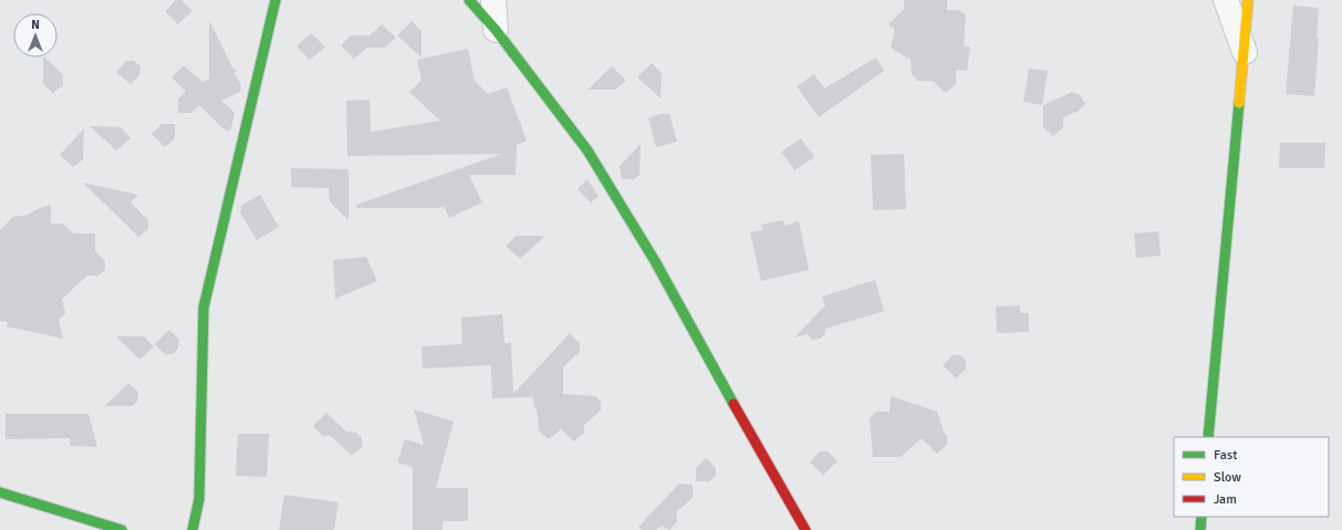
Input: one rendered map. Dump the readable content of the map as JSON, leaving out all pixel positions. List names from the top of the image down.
{
  "legend": ["Fast", "Slow", "Jam"],
  "north": "top"
}
